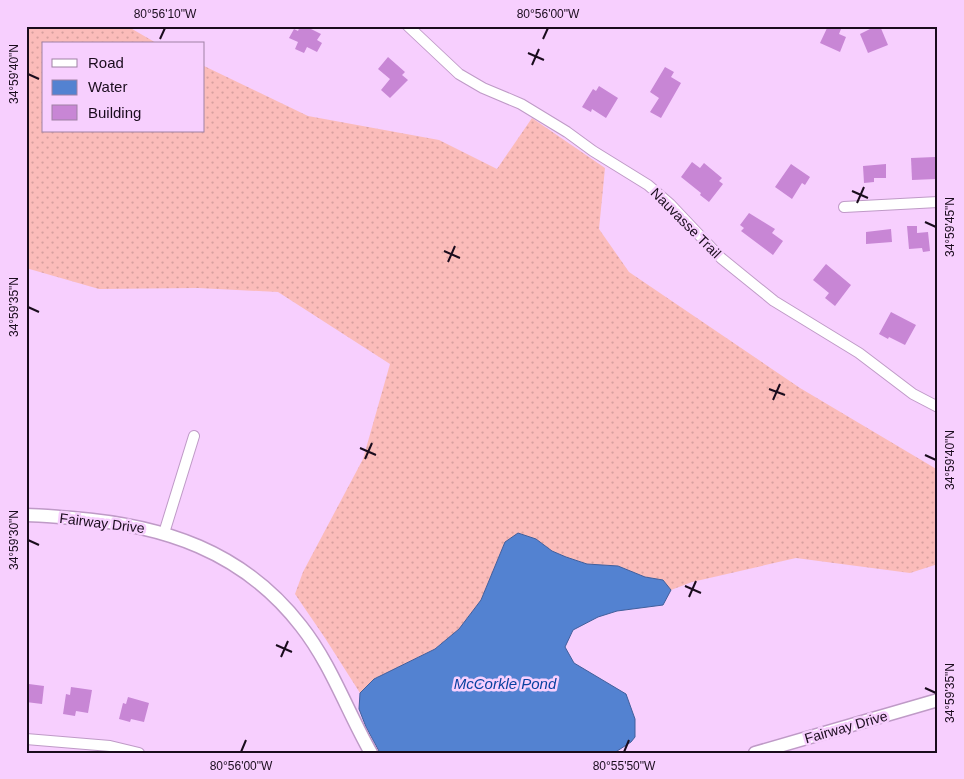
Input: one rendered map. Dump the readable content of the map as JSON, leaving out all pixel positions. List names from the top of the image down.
{
  "streets": {
    "street": ["Nauvasse Trail", "Fairway Drive"]
  },
  "water": ["McCorkle Pond"],
  "legend": ["Road", "Water", "Building"],
  "coordinates": [
    "80°56'10\"W",
    "80°56'00\"W",
    "34°59'40\"N",
    "34°59'45\"N",
    "34°59'35\"N",
    "34°59'30\"N",
    "80°55'50\"W"
  ]
}
